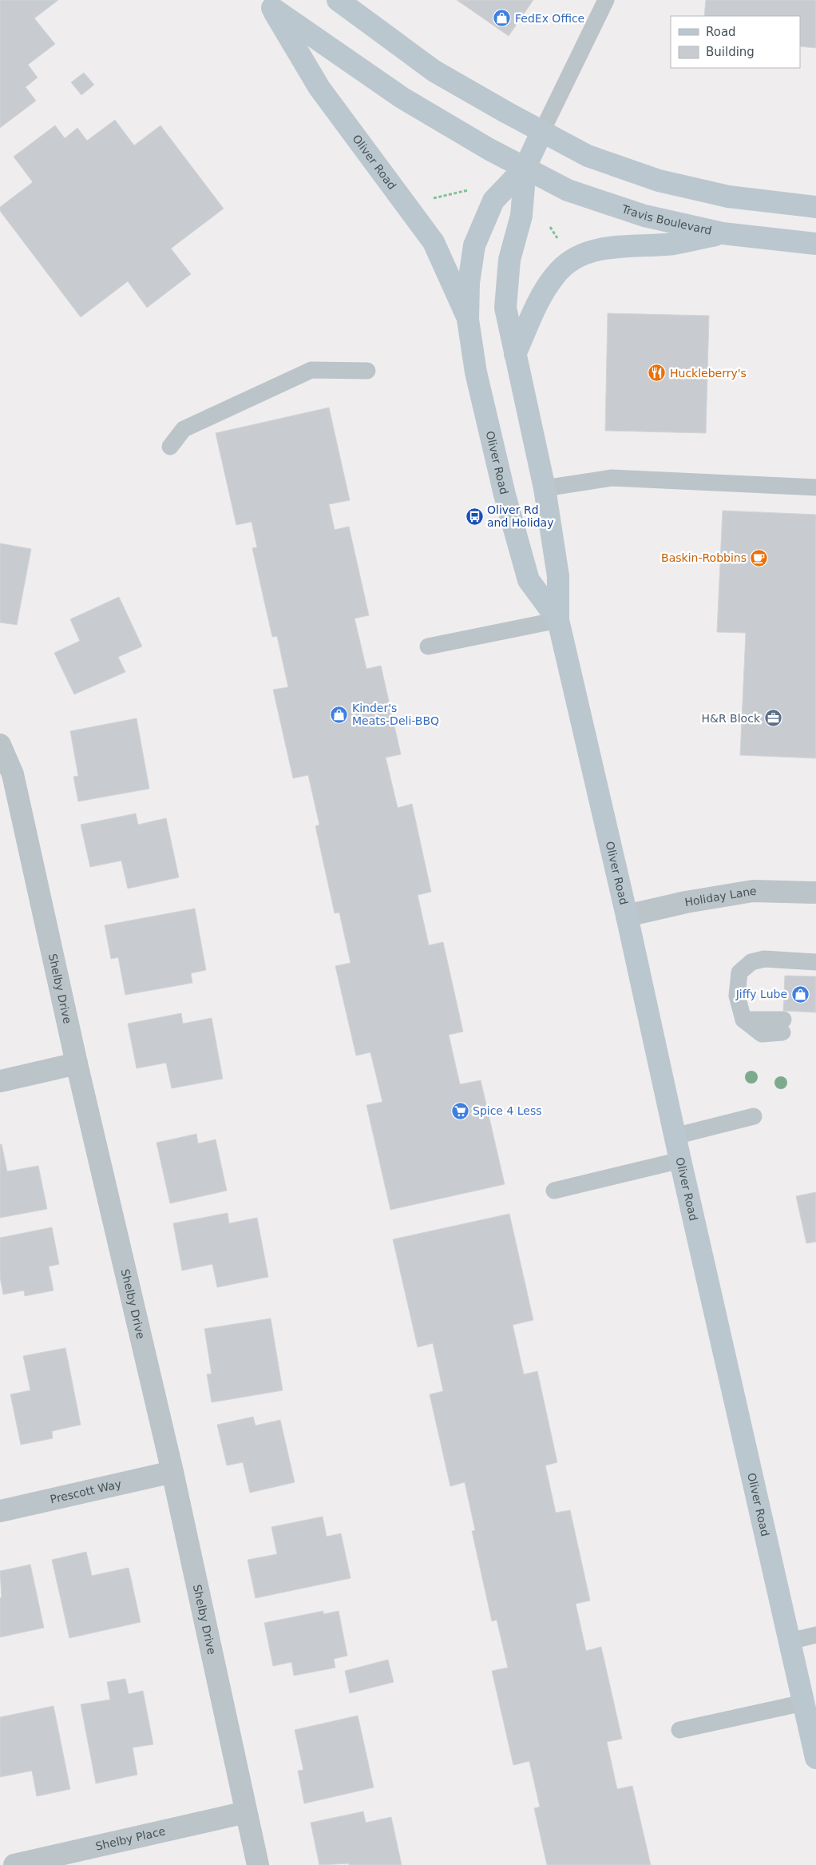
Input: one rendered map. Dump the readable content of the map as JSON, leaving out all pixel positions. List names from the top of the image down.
{
  "streets": {
    "street": [
      "Oliver Road",
      "Travis Boulevard",
      "Holiday Lane",
      "Shelby Drive",
      "Prescott Way",
      "Shelby Place"
    ]
  },
  "crossings": [
    ["Oliver Road", "Travis Boulevard"],
    ["Oliver Road", "Holiday Lane"],
    ["Shelby Drive", "Prescott Way"],
    ["Shelby Drive", "Shelby Place"]
  ],
  "places": {
    "shop": ["FedEx Office", "Kinder's Meats-Deli-BBQ", "Jiffy Lube"],
    "restaurant": ["Huckleberry's"],
    "bus stop": ["Oliver Rd and Holiday"],
    "cafe": ["Baskin-Robbins"],
    "office": ["H&R Block"],
    "supermarket": ["Spice 4 Less"]
  },
  "legend": ["Road", "Building"]
}
